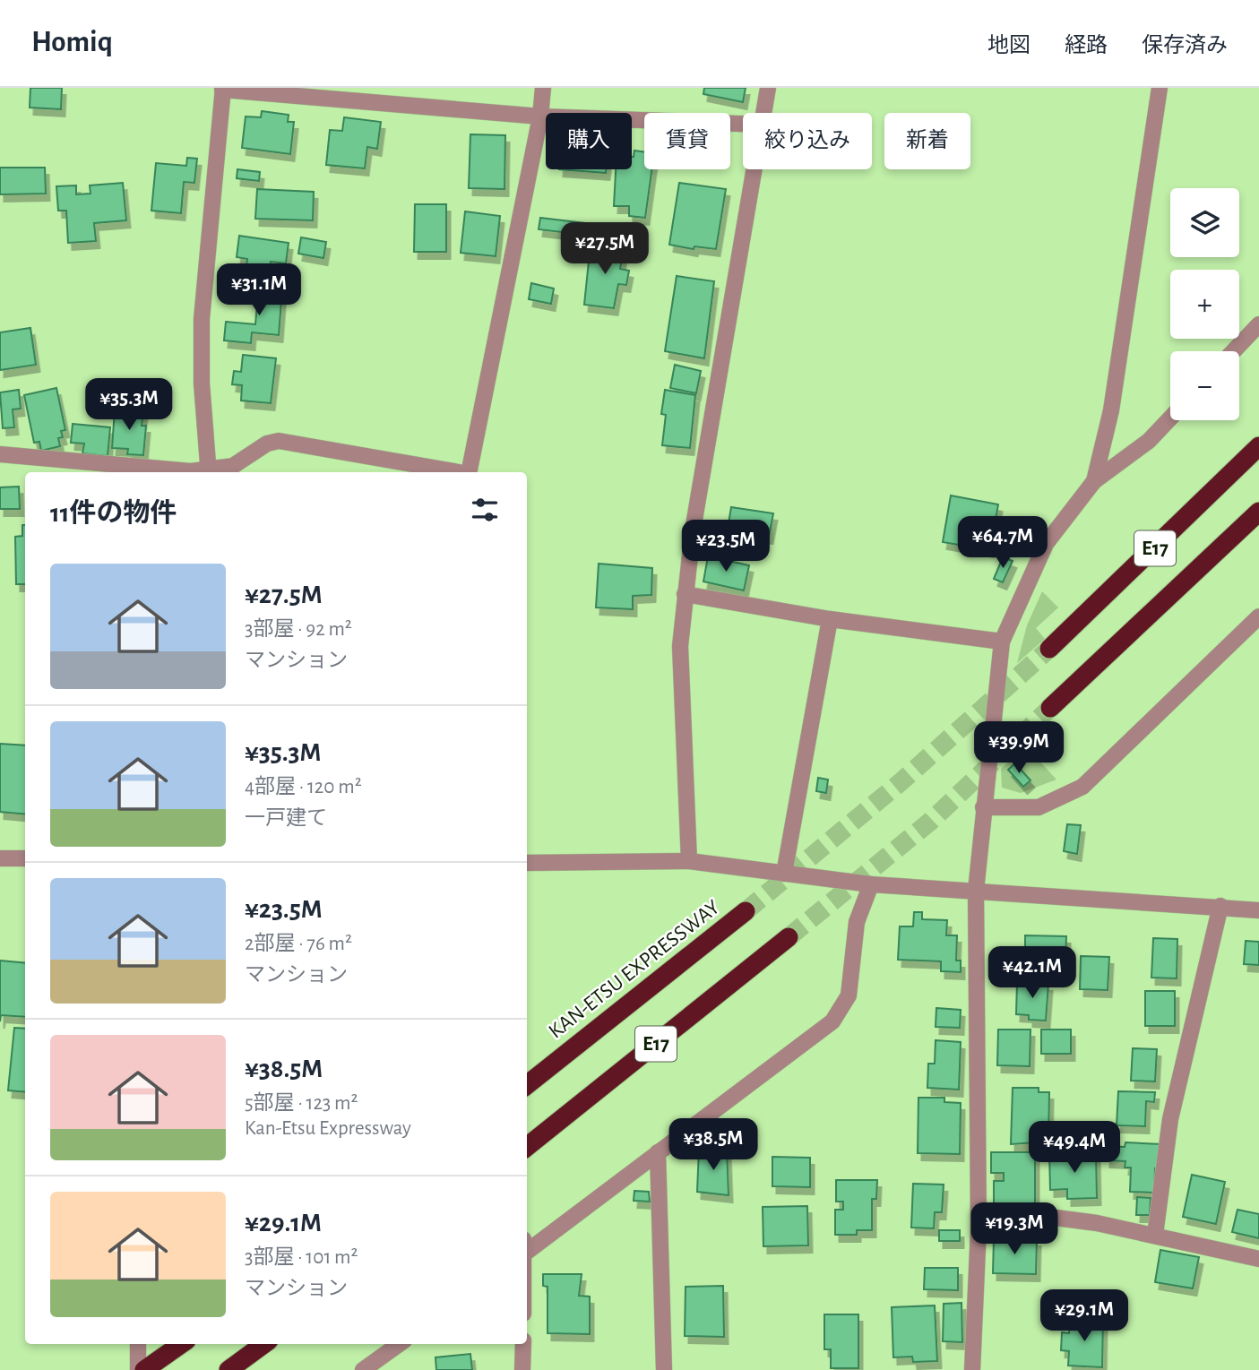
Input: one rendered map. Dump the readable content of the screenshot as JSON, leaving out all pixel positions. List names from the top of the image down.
{
  "streets": {
    "highway": ["E17", "KAN-ETSU EXPRESSWAY"]
  },
  "page": {
    "header": "Homiq",
    "nav": ["地図", "経路", "保存済み"],
    "chip": [
      "購入",
      "賃貸",
      "絞り込み",
      "新着"
    ],
    "map_buttons": ["+", "−"],
    "price": [
      "¥27.5M",
      "¥31.1M",
      "¥35.3M",
      "¥64.7M",
      "¥23.5M",
      "¥39.9M",
      "¥42.1M",
      "¥38.5M",
      "¥49.4M",
      "¥19.3M",
      "¥29.1M"
    ],
    "heading": "11件の物件",
    "list": [
      {
        "name": "¥27.5M",
        "note": "3部屋 · 92 m² · マンション"
      },
      {
        "name": "¥35.3M",
        "note": "4部屋 · 120 m² · 一戸建て"
      },
      {
        "name": "¥23.5M",
        "note": "2部屋 · 76 m² · マンション"
      },
      {
        "name": "¥38.5M",
        "note": "5部屋 · 123 m² · Kan-Etsu Expressway"
      },
      {
        "name": "¥29.1M",
        "note": "3部屋 · 101 m² · マンション"
      }
    ]
  }
}
